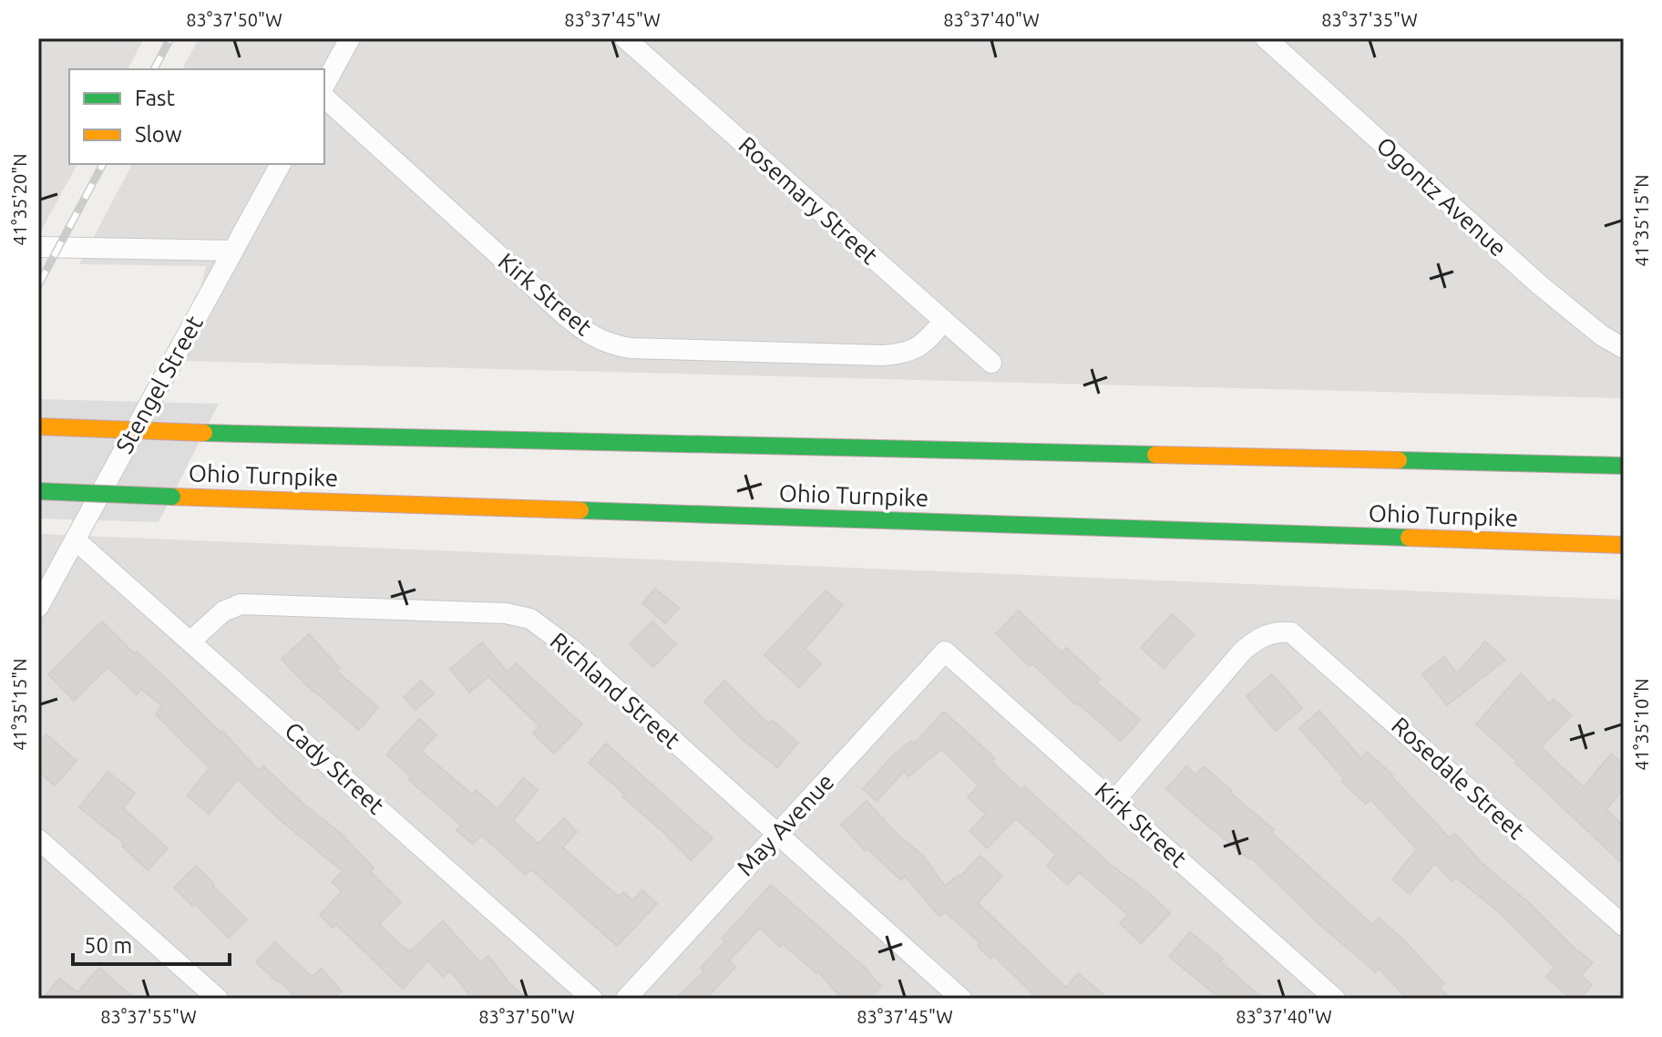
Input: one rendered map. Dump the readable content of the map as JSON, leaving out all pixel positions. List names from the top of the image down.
{
  "streets": {
    "highway": ["Ohio Turnpike"],
    "street": [
      "Ogontz Avenue",
      "Rosemary Street",
      "Kirk Street",
      "Stengel Street",
      "Richland Street",
      "Cady Street",
      "Rosedale Street",
      "May Avenue"
    ]
  },
  "crossings": [
    ["Rosemary Street", "Kirk Street"],
    ["Kirk Street", "Rosedale Street"],
    ["Kirk Street", "May Avenue"],
    ["Stengel Street", "Cady Street"],
    ["Richland Street", "Cady Street"],
    ["Richland Street", "May Avenue"]
  ],
  "legend": ["Fast", "Slow"],
  "scale_bar": "50 m",
  "coordinates": [
    "83°37'50\"W",
    "83°37'45\"W",
    "83°37'40\"W",
    "83°37'35\"W",
    "41°35'20\"N",
    "41°35'15\"N",
    "41°35'10\"N",
    "83°37'55\"W"
  ]
}
